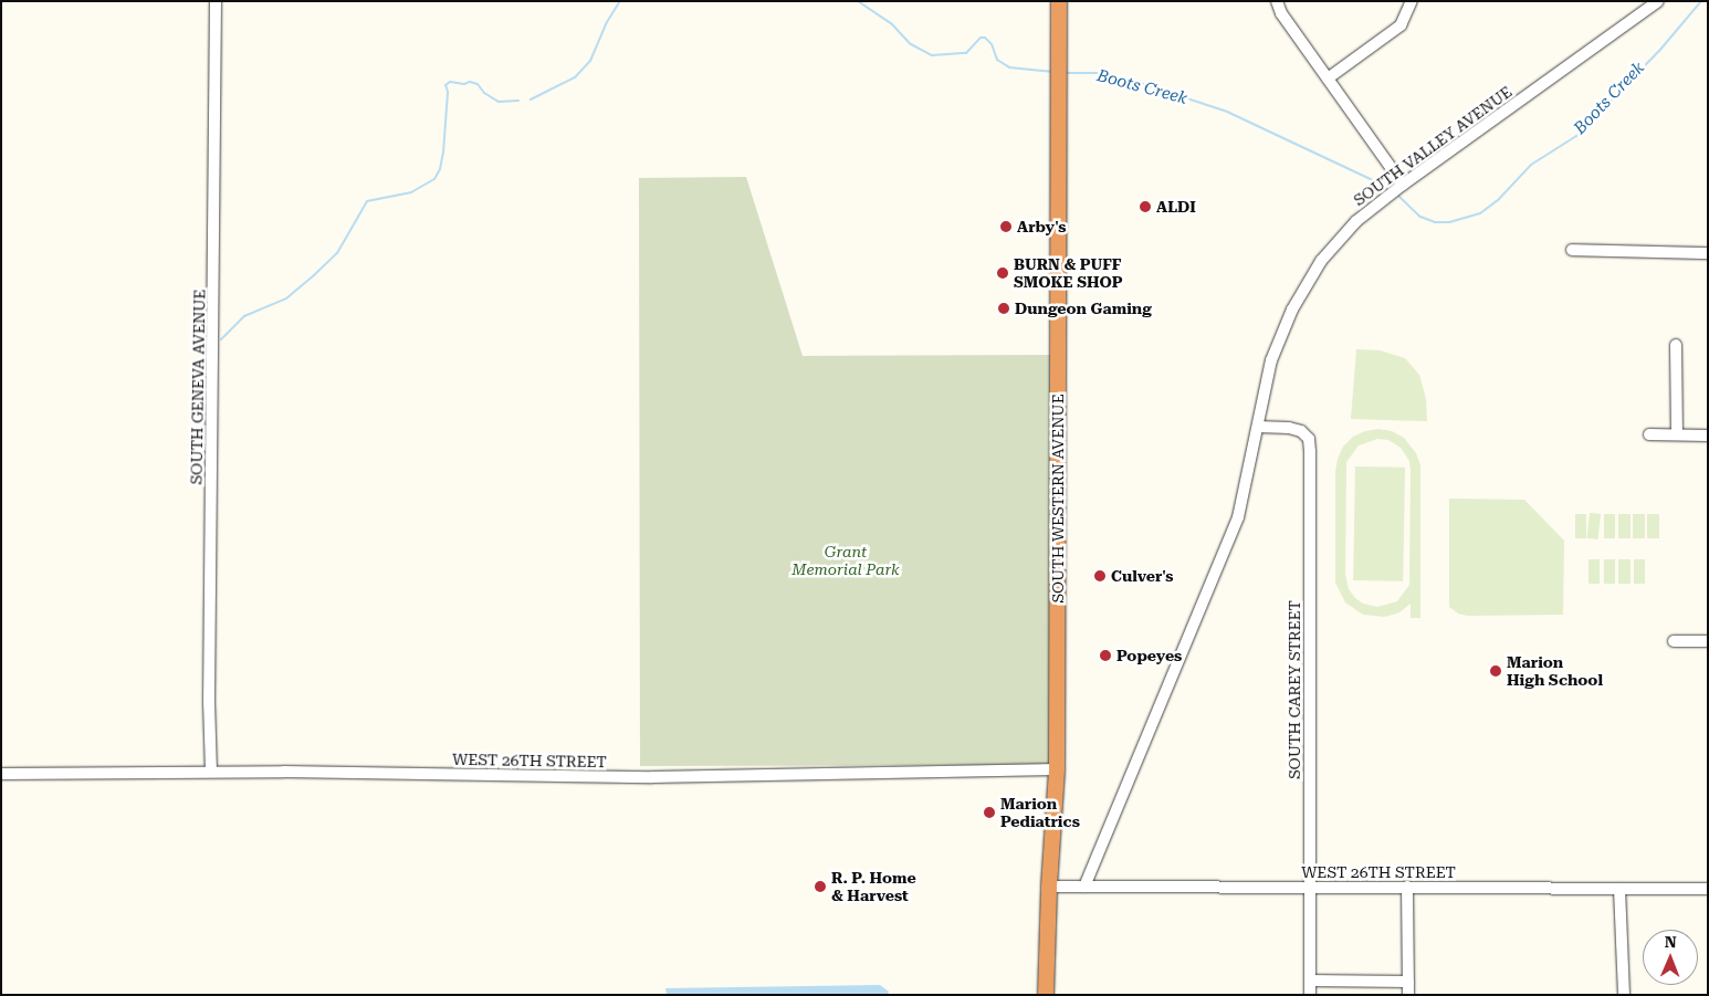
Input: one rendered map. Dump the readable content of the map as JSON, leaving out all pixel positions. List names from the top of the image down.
{
  "streets": {
    "highway": ["SOUTH WESTERN AVENUE"],
    "street": [
      "SOUTH VALLEY AVENUE",
      "SOUTH GENEVA AVENUE",
      "SOUTH CAREY STREET",
      "WEST 26TH STREET"
    ]
  },
  "crossings": [
    ["SOUTH VALLEY AVENUE", "SOUTH CAREY STREET"],
    ["SOUTH VALLEY AVENUE", "WEST 26TH STREET"],
    ["SOUTH GENEVA AVENUE", "WEST 26TH STREET"],
    ["SOUTH WESTERN AVENUE", "WEST 26TH STREET"],
    ["SOUTH CAREY STREET", "WEST 26TH STREET"]
  ],
  "water": ["Boots Creek"],
  "parks": ["Grant Memorial Park"],
  "places": [
    "ALDI",
    "Arby's",
    "BURN & PUFF SMOKE SHOP",
    "Dungeon Gaming",
    "Culver's",
    "Popeyes",
    "Marion High School",
    "Marion Pediatrics",
    "R. P. Home & Harvest"
  ],
  "north": "top"
}
